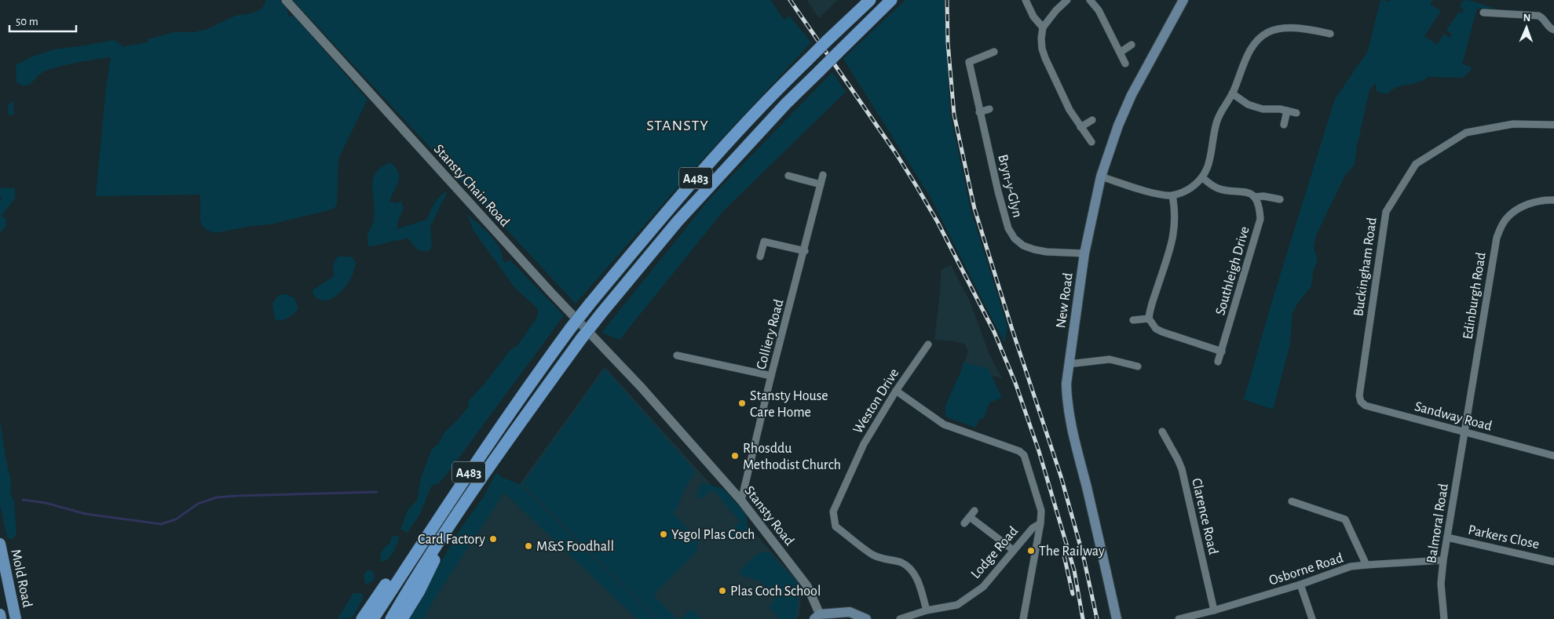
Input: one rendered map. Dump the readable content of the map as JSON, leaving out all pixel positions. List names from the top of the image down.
{
  "streets": {
    "highway": ["A483"],
    "main road": ["New Road", "Stansty Road", "Mold Road"],
    "street": [
      "Stansty Chain Road",
      "Bryn-y-Glyn",
      "Buckingham Road",
      "Southleigh Drive",
      "Edinburgh Road",
      "Colliery Road",
      "Weston Drive",
      "Sandway Road",
      "Clarence Road",
      "Balmoral Road",
      "Parkers Close",
      "Lodge Road",
      "Osborne Road"
    ]
  },
  "crossings": [
    ["Stansty Chain Road", "Stansty Road"],
    ["Bryn-y-Glyn", "New Road"],
    ["Buckingham Road", "Sandway Road"],
    ["Edinburgh Road", "Sandway Road"],
    ["Edinburgh Road", "Balmoral Road"],
    ["Colliery Road", "Stansty Road"],
    ["Weston Drive", "Lodge Road"],
    ["Sandway Road", "Balmoral Road"],
    ["Clarence Road", "Osborne Road"],
    ["Balmoral Road", "Parkers Close"],
    ["Balmoral Road", "Osborne Road"]
  ],
  "districts": ["STANSTY"],
  "places": [
    "Stansty House Care Home",
    "Rhosddu Methodist Church",
    "Ysgol Plas Coch",
    "Card Factory",
    "M&S Foodhall",
    "The Railway",
    "Plas Coch School"
  ],
  "scale_bar": "50 m",
  "north": "top"
}
